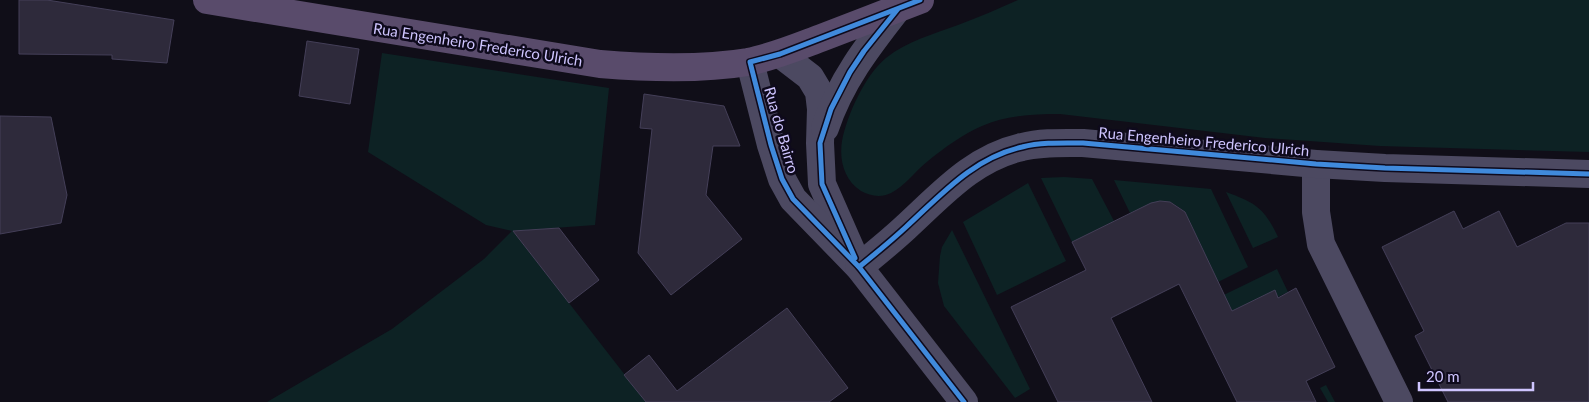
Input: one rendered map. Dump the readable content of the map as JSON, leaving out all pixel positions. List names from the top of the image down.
{
  "streets": {
    "main road": ["Rua Engenheiro Frederico Ulrich"],
    "street": ["Rua do Bairro"]
  },
  "crossings": [
    ["Rua Engenheiro Frederico Ulrich", "Rua do Bairro"]
  ],
  "scale_bar": "20 m"
}
